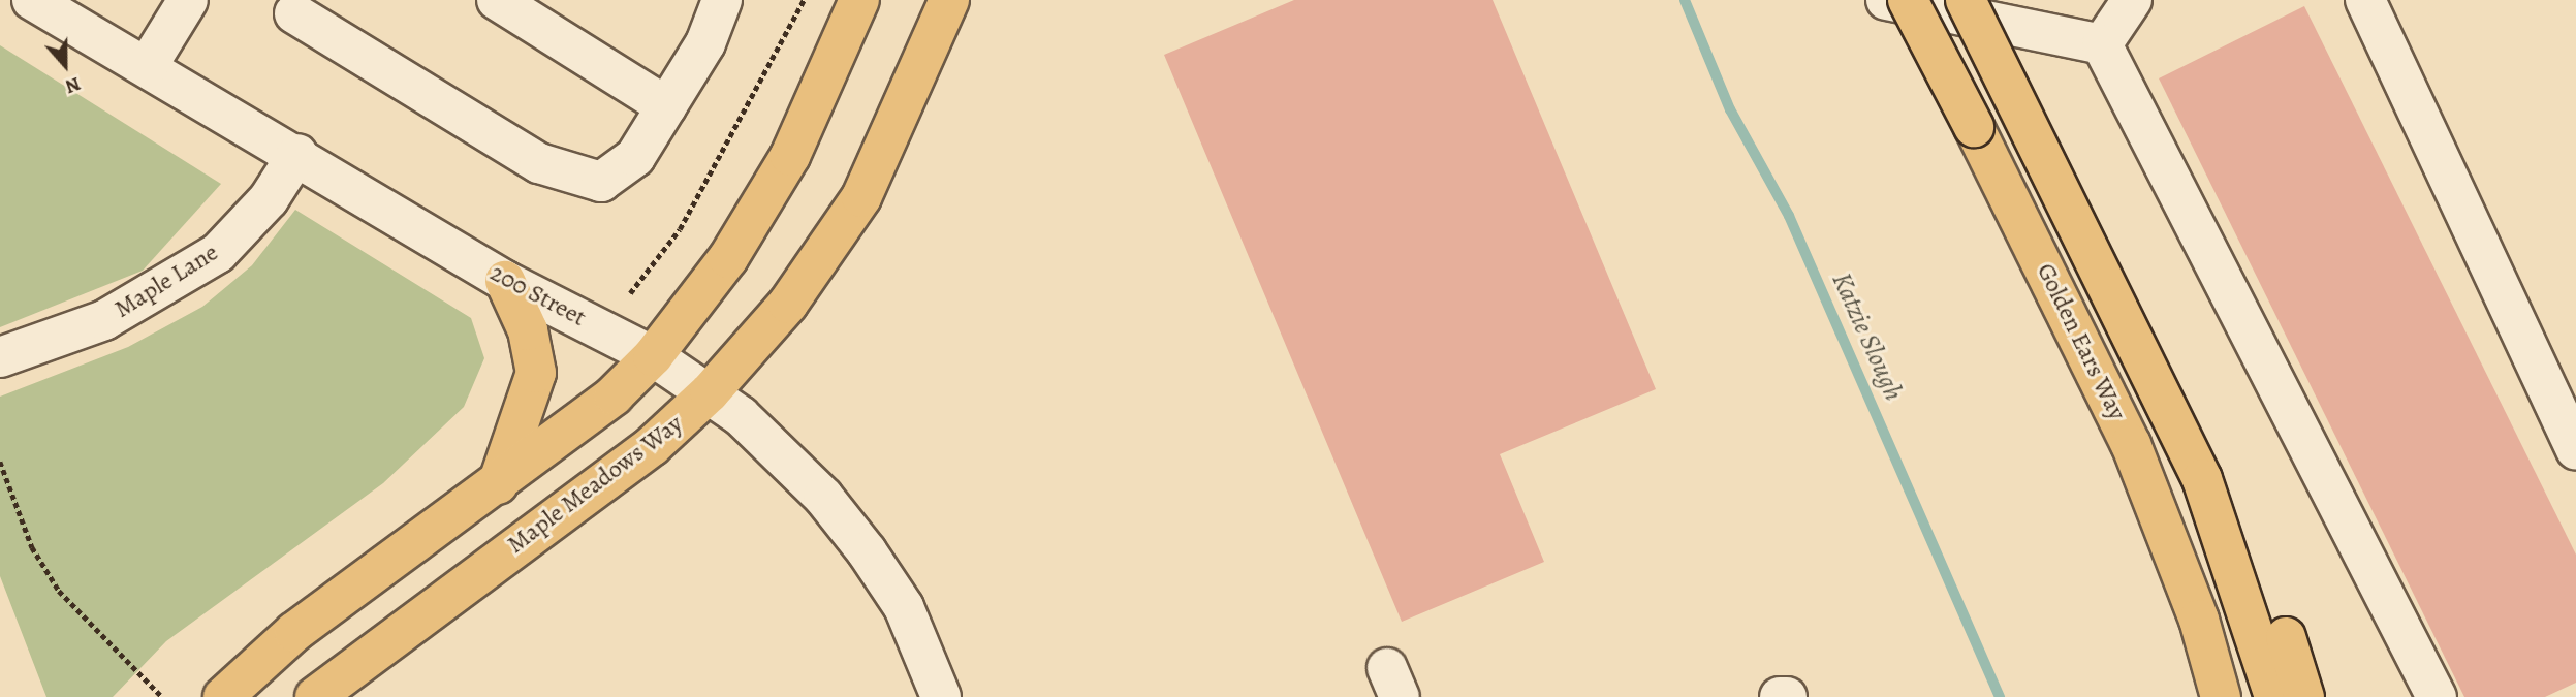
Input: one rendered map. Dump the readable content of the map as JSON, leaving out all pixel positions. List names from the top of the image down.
{
  "streets": {
    "main road": ["Golden Ears Way", "Maple Meadows Way"],
    "street": ["Maple Lane", "200 Street"]
  },
  "crossings": [
    ["Maple Lane", "200 Street"],
    ["200 Street", "Maple Meadows Way"]
  ],
  "water": ["Katzie Slough"],
  "north": "bottom"
}
